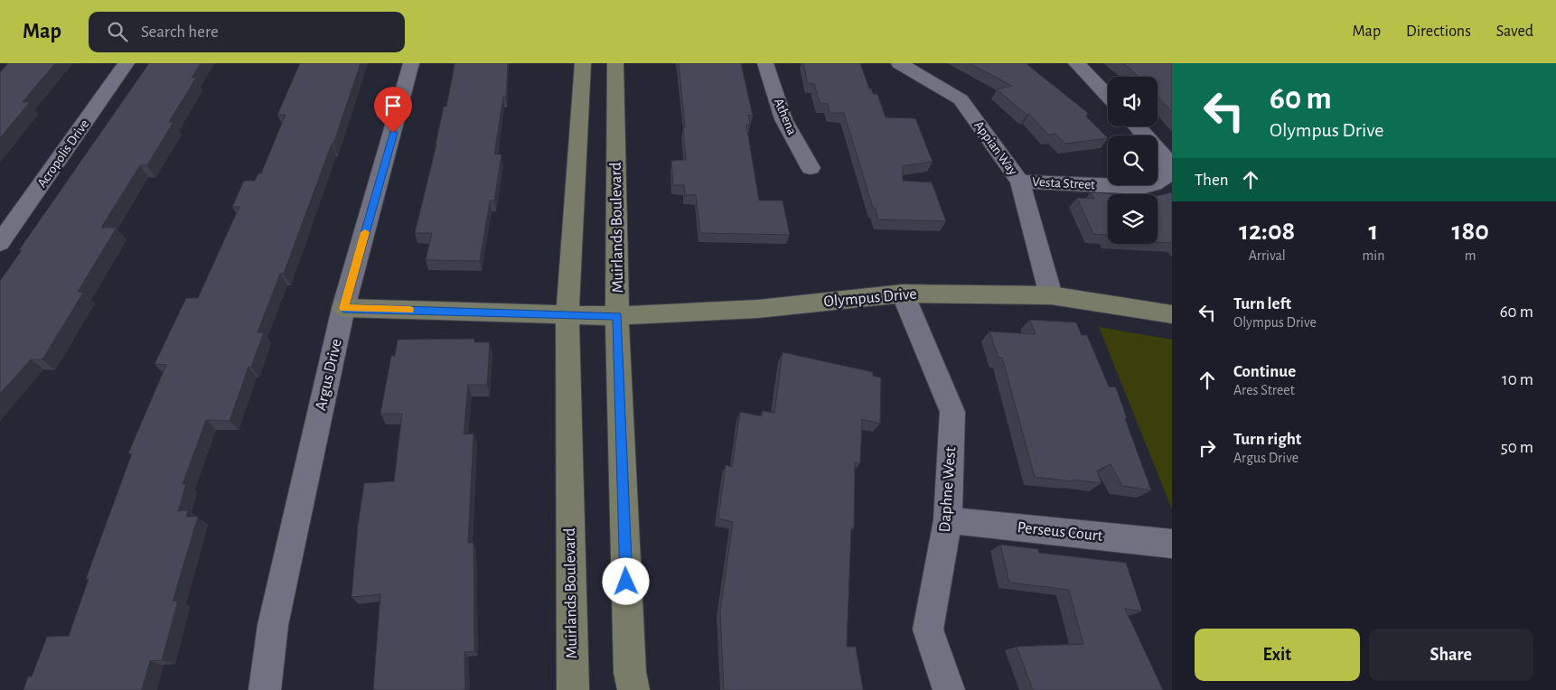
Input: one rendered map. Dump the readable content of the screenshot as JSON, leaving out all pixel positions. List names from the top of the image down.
{
  "streets": {
    "main road": ["Muirlands Boulevard", "Olympus Drive"],
    "street": [
      "Athena",
      "Appian Way",
      "Acropolis Drive",
      "Vesta Street",
      "Argus Drive",
      "Daphne West",
      "Perseus Court"
    ]
  },
  "crossings": [
    ["Appian Way", "Vesta Street"],
    ["Appian Way", "Olympus Drive"],
    ["Muirlands Boulevard", "Olympus Drive"],
    ["Olympus Drive", "Argus Drive"],
    ["Olympus Drive", "Daphne West"],
    ["Daphne West", "Perseus Court"]
  ],
  "page": {
    "header": "Map",
    "search": "Search here",
    "nav": ["Map", "Directions", "Saved"],
    "turn": ["60 m", "Olympus Drive"],
    "then": "Then",
    "eta": [
      "12:08",
      "Arrival",
      "1",
      "min",
      "180",
      "m"
    ],
    "list": [
      {
        "name": "Turn left",
        "note": "Olympus Drive",
        "value": "60 m"
      },
      {
        "name": "Continue",
        "note": "Ares Street",
        "value": "10 m"
      },
      {
        "name": "Turn right",
        "note": "Argus Drive",
        "value": "50 m"
      }
    ],
    "buttons": ["Exit", "Share"]
  }
}
